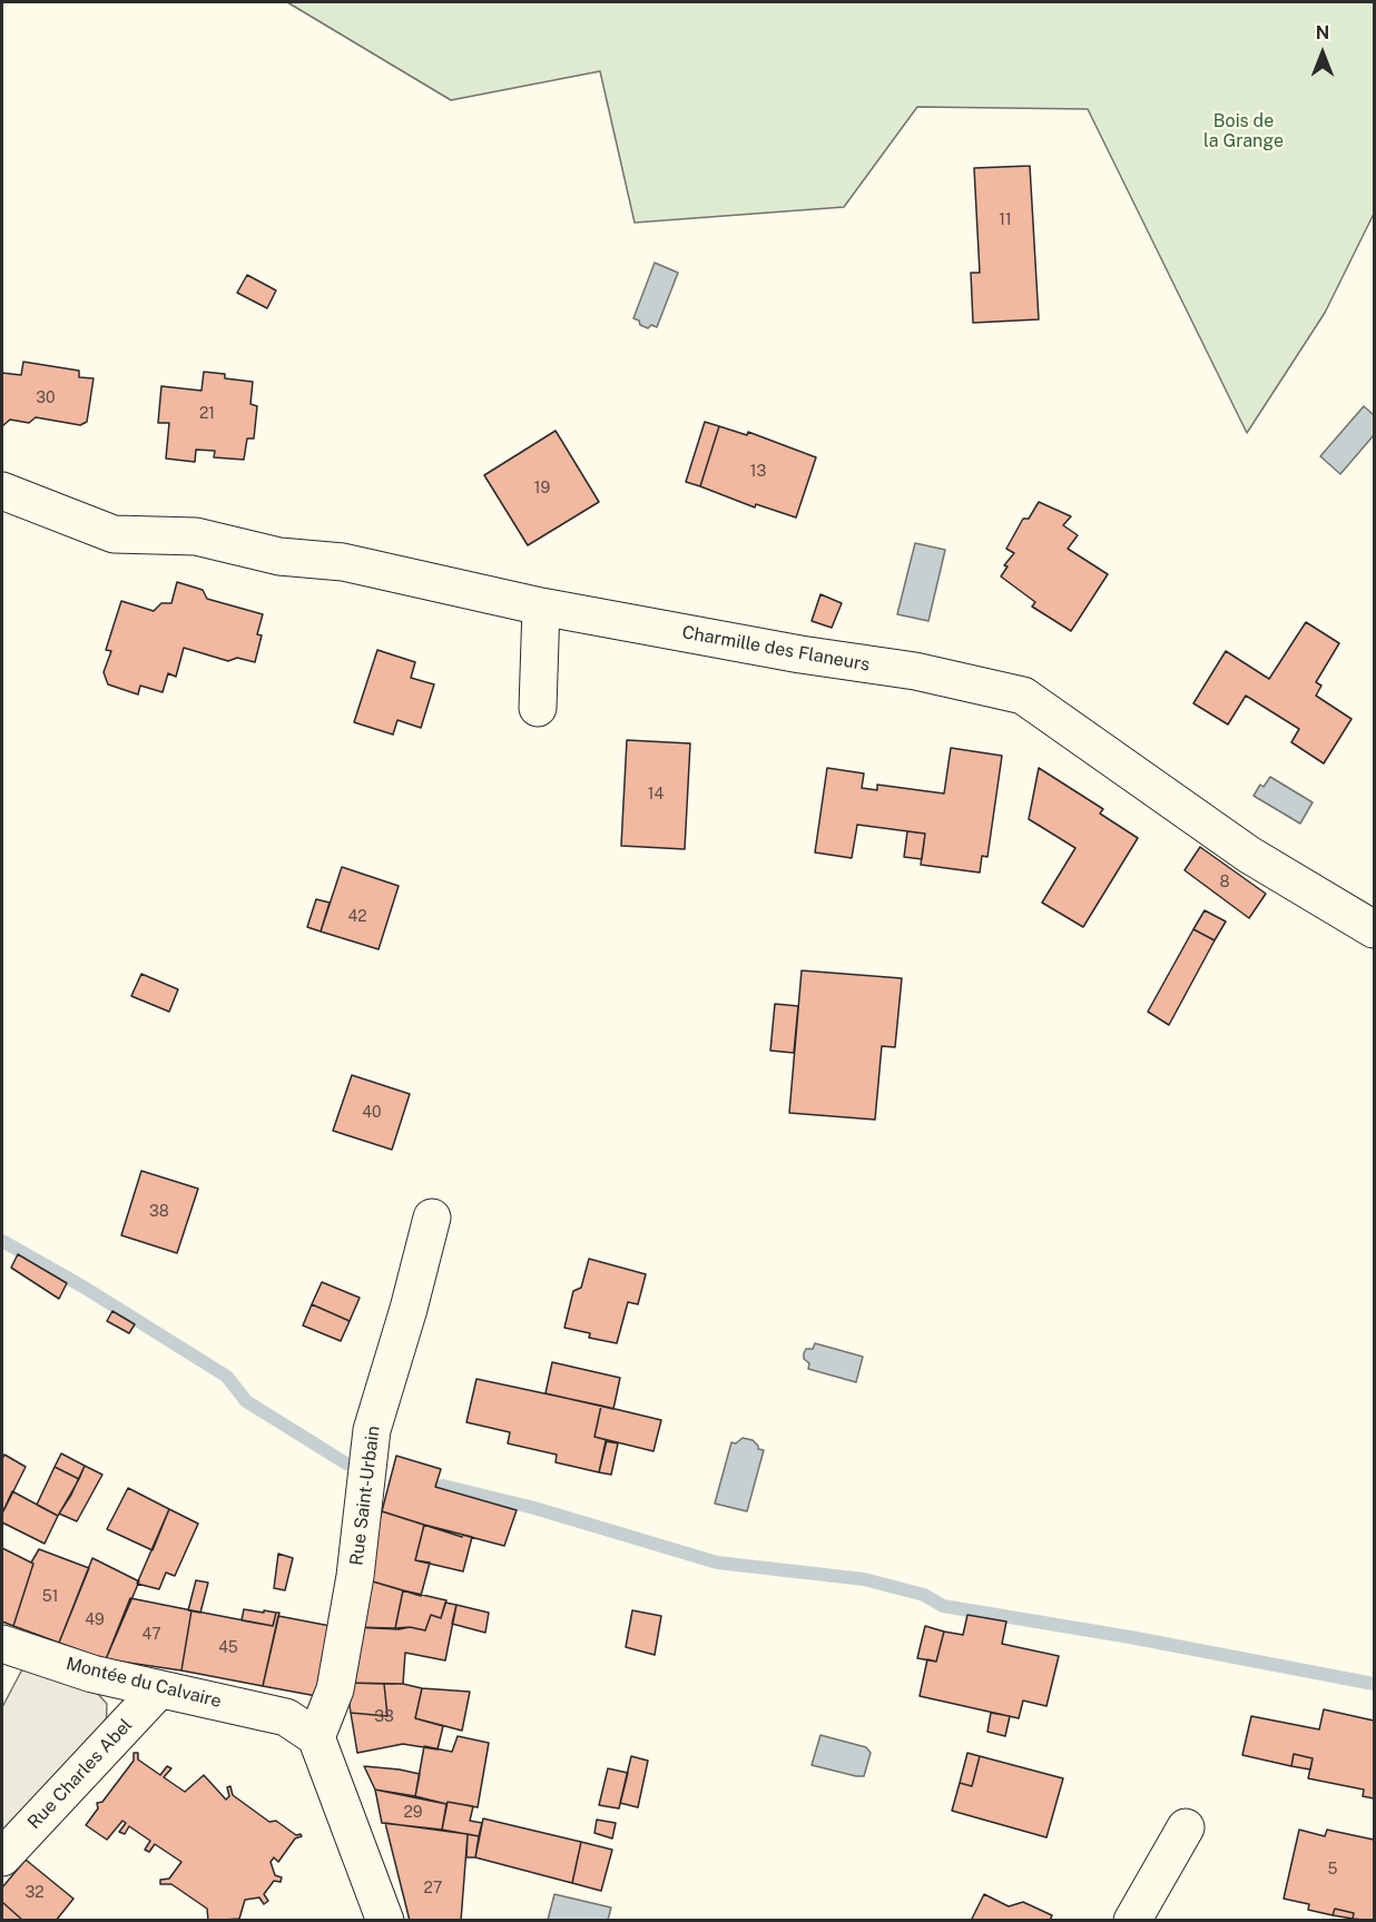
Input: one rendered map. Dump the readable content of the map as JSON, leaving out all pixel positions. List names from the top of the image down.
{
  "streets": {
    "street": [
      "Charmille des Flaneurs",
      "Rue Saint-Urbain",
      "Montée du Calvaire",
      "Rue Charles Abel"
    ]
  },
  "crossings": [
    ["Rue Saint-Urbain", "Montée du Calvaire"],
    ["Montée du Calvaire", "Rue Charles Abel"]
  ],
  "parks": ["Bois de la Grange"],
  "house_numbers": [
    "11",
    "30",
    "21",
    "13",
    "19",
    "14",
    "8",
    "42",
    "40",
    "38",
    "51",
    "49",
    "47",
    "45",
    "33",
    "29",
    "5",
    "27",
    "32"
  ],
  "north": "top"
}
